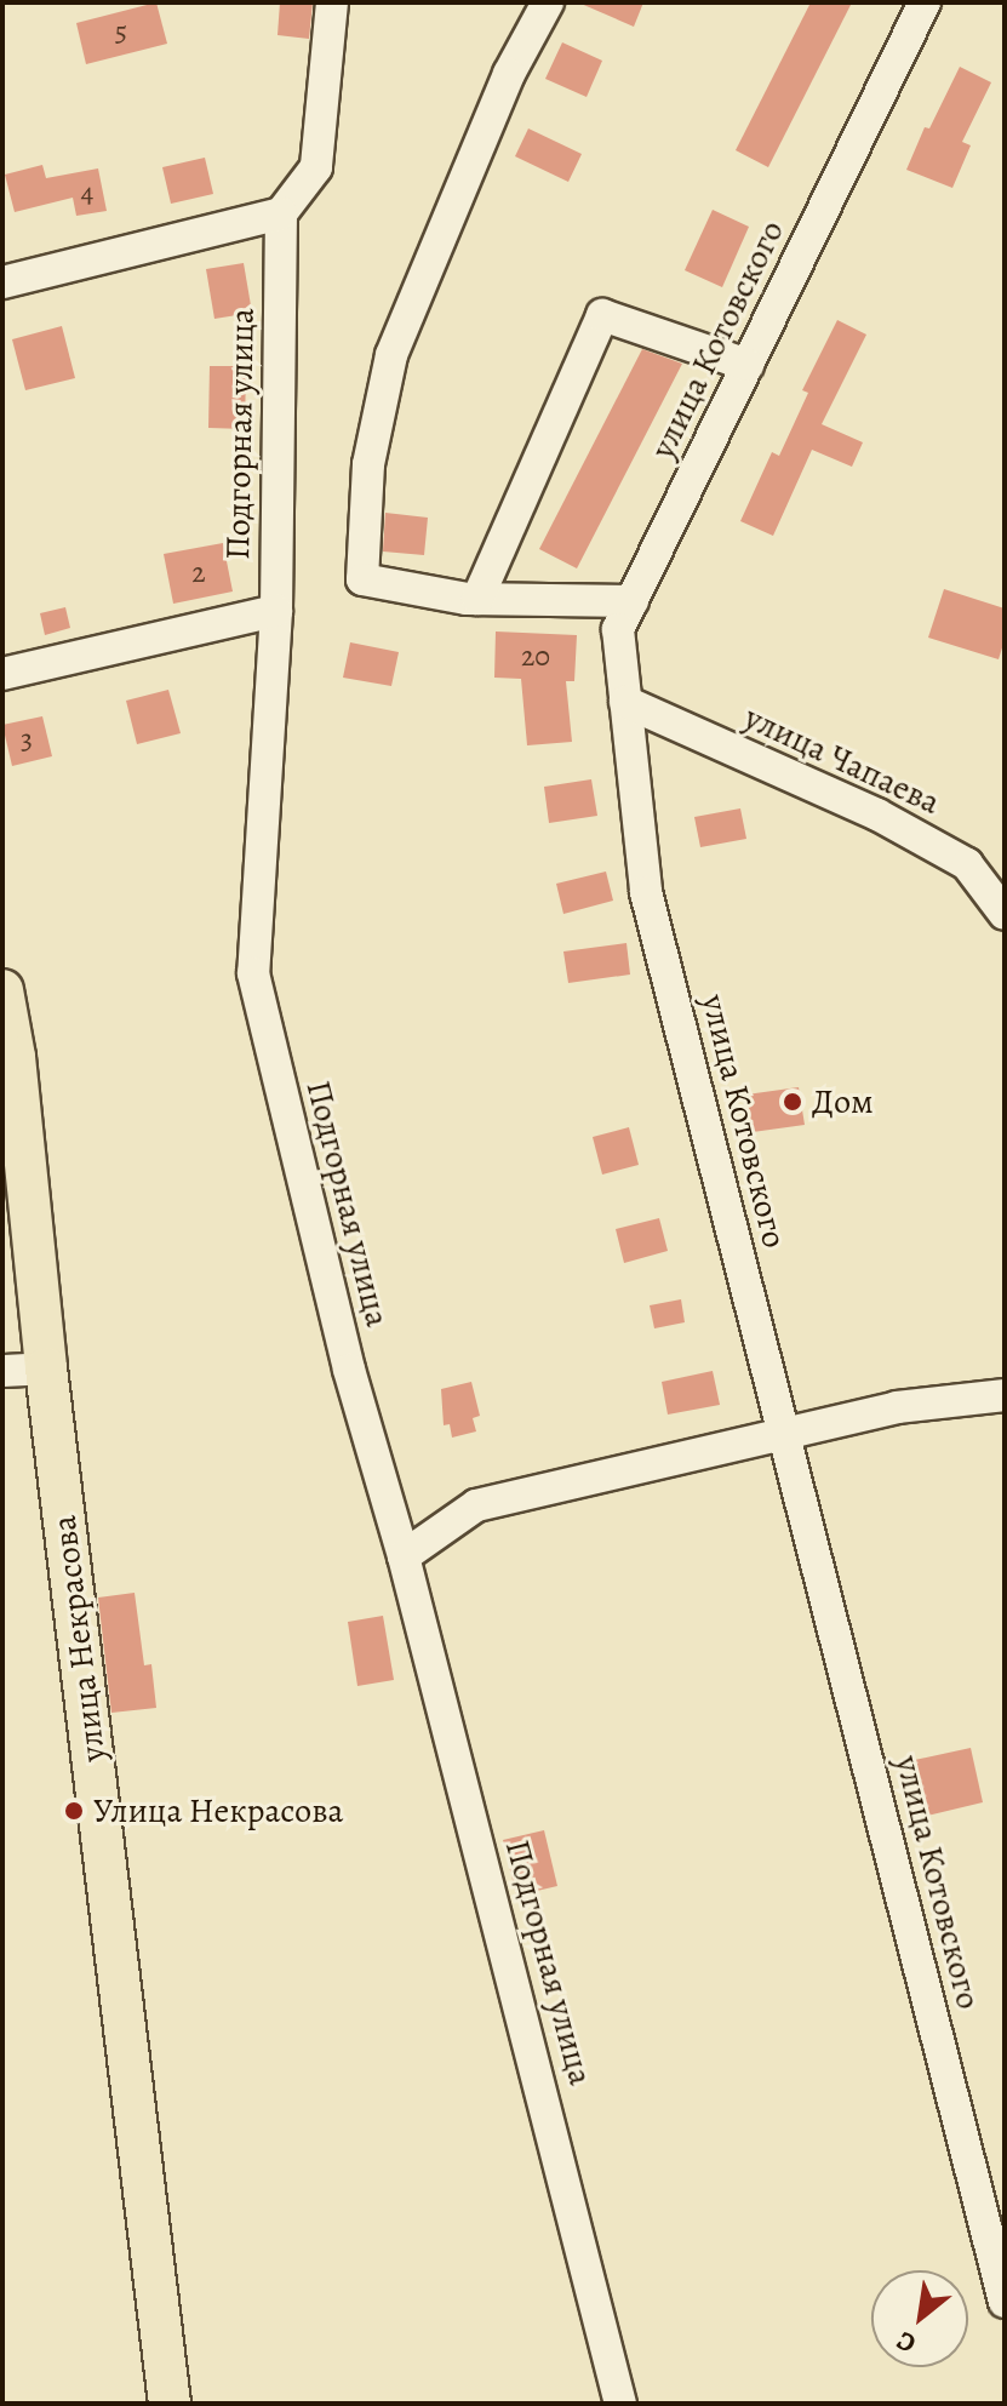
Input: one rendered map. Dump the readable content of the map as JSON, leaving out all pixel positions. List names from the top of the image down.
{
  "streets": {
    "main road": ["улица Некрасова"],
    "street": ["улица Котовского", "Подгорная улица", "улица Чапаева"]
  },
  "crossings": [
    ["улица Котовского", "улица Чапаева"]
  ],
  "places": ["Дом", "Улица Некрасова"],
  "house_numbers": [
    "5",
    "4",
    "2",
    "20",
    "3"
  ],
  "north": "bottom left"
}
